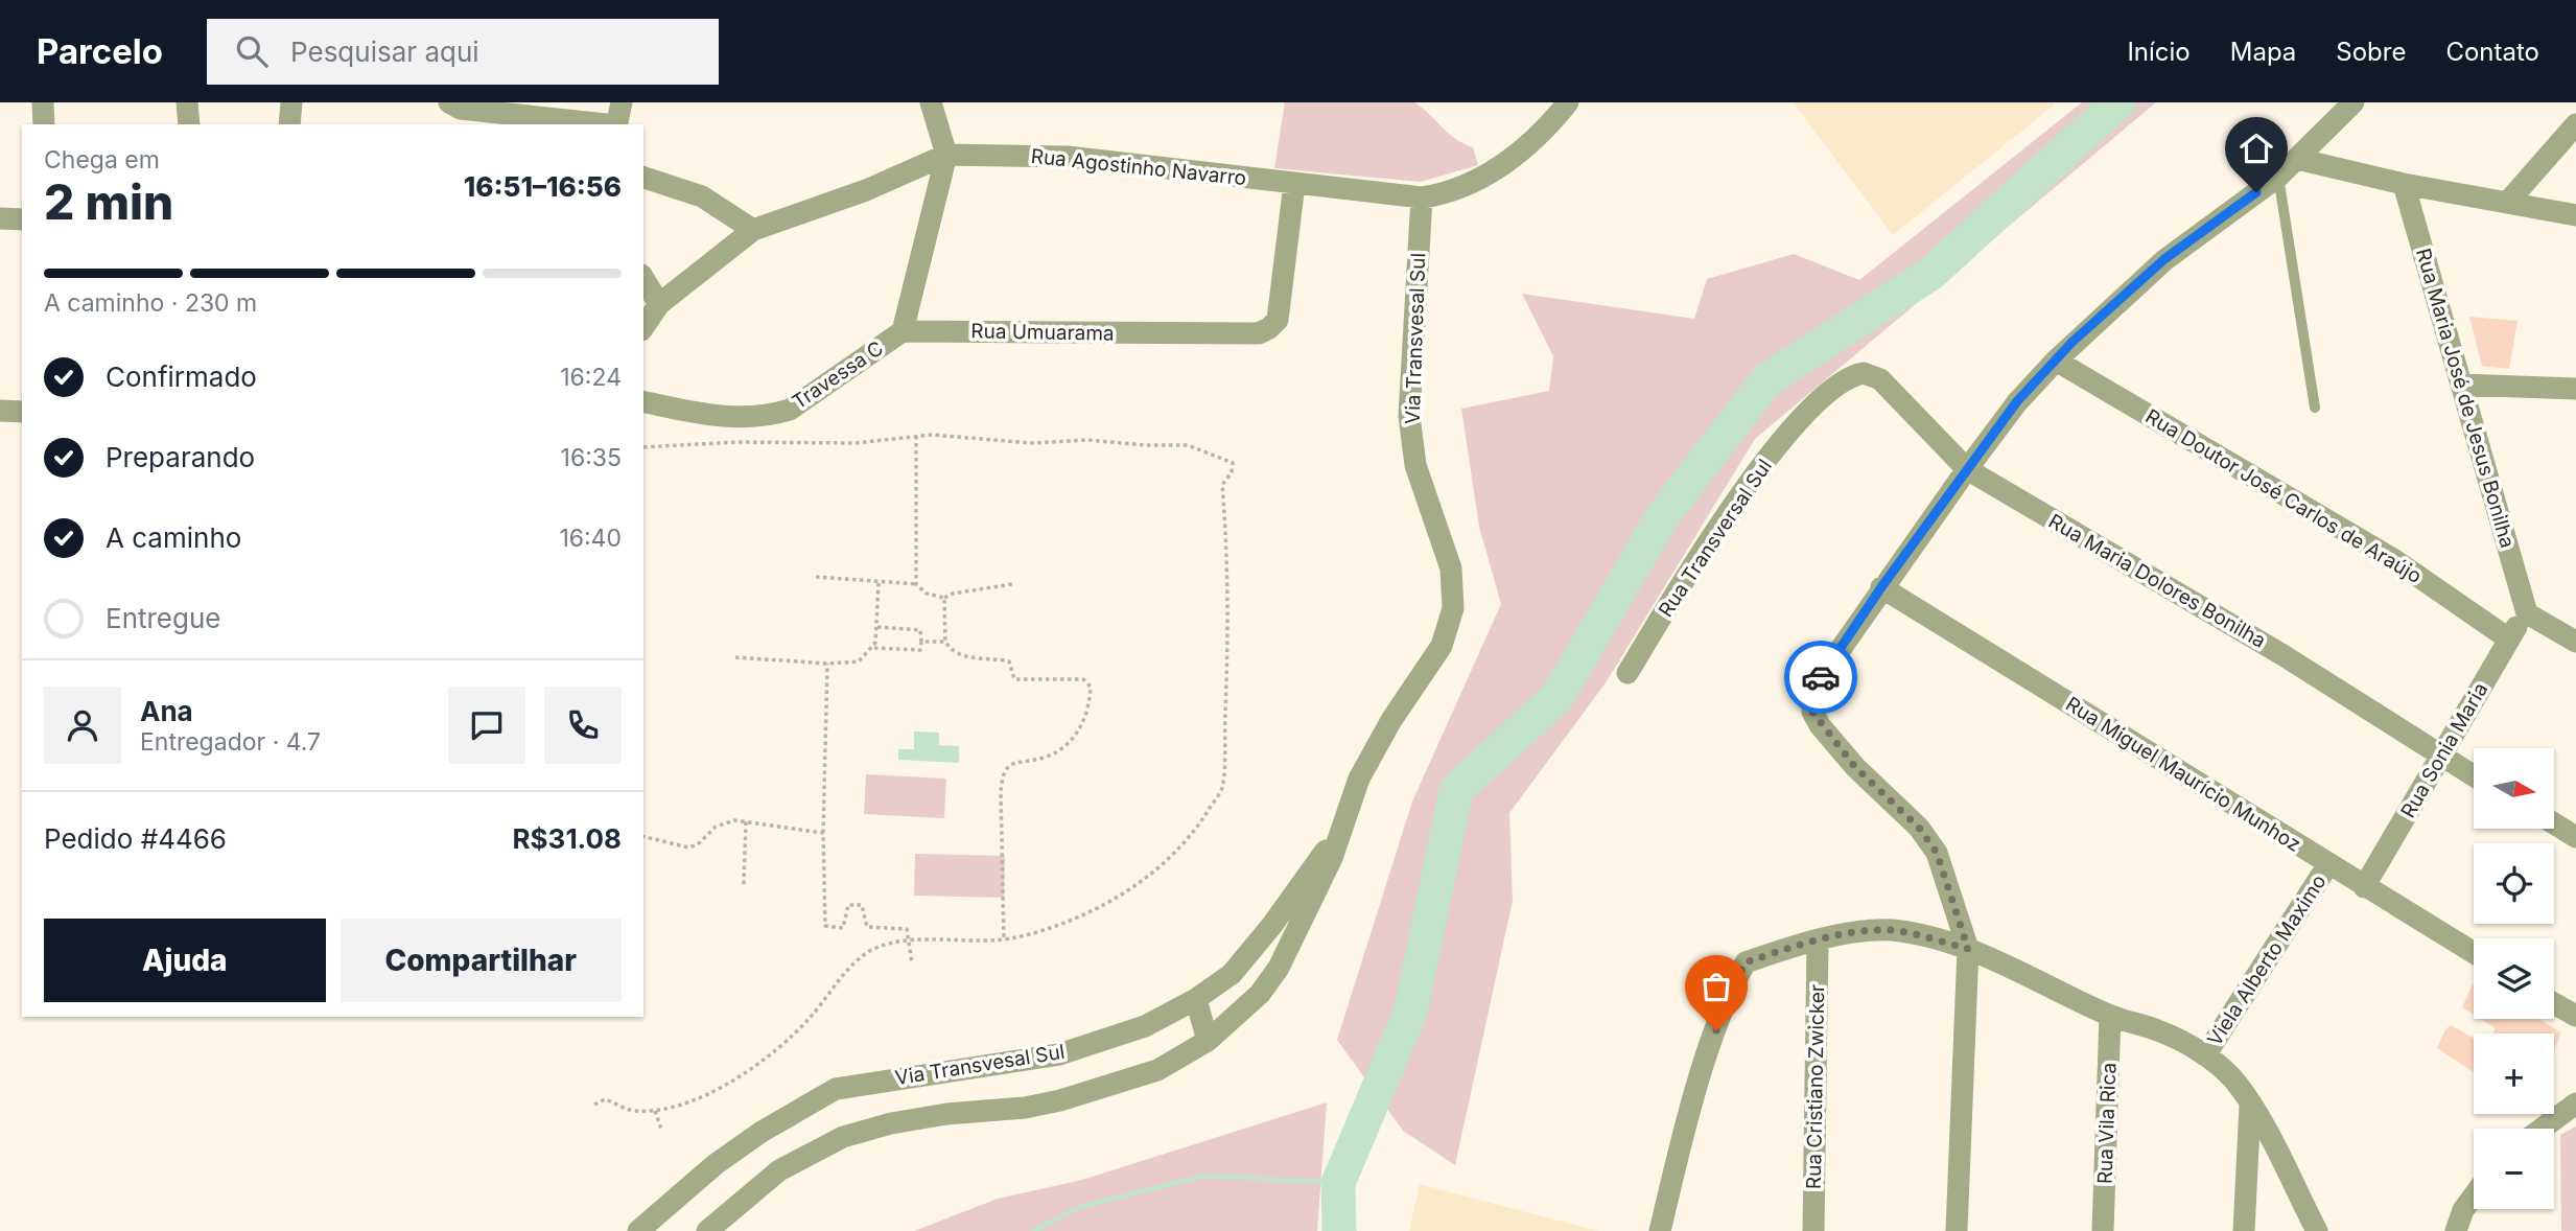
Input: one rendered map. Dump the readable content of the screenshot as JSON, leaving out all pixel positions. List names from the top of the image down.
{
  "streets": {
    "street": [
      "Rua Agostinho Navarro",
      "Rua Umuarama",
      "Via Transvesal Sul",
      "Travessa C",
      "Rua Maria José de Jesus Bonilha",
      "Rua Doutor José Carlos de Araújo",
      "Rua Transversal Sul",
      "Rua Maria Dolores Bonilha",
      "Rua Sonia Maria",
      "Rua Miguel Maurício Munhoz",
      "Viela Alberto Maximo",
      "Rua Cristiano Zwicker",
      "Rua Vila Rica"
    ]
  },
  "crossings": [
    ["Rua Agostinho Navarro", "Rua Umuarama"],
    ["Rua Agostinho Navarro", "Via Transvesal Sul"],
    ["Rua Umuarama", "Travessa C"],
    ["Rua Maria José de Jesus Bonilha", "Rua Sonia Maria"],
    ["Rua Doutor José Carlos de Araújo", "Rua Sonia Maria"],
    ["Rua Transversal Sul", "Rua Maria Dolores Bonilha"],
    ["Rua Maria Dolores Bonilha", "Rua Sonia Maria"],
    ["Rua Sonia Maria", "Rua Miguel Maurício Munhoz"],
    ["Rua Miguel Maurício Munhoz", "Viela Alberto Maximo"]
  ],
  "north": "right",
  "page": {
    "header": "Parcelo",
    "search": "Pesquisar aqui",
    "nav": [
      "Início",
      "Mapa",
      "Sobre",
      "Contato"
    ],
    "heading": ["2 min", "Chega em", "16:51–16:56"],
    "panel": [
      "Ana",
      "Entregador · 4.7",
      "Pedido #4466",
      "R$31.08"
    ],
    "bar": "A caminho · 230 m",
    "list": [
      ["Confirmado", "16:24"],
      ["Preparando", "16:35"],
      ["A caminho", "16:40"],
      "Entregue"
    ],
    "map_buttons": ["+", "−"],
    "buttons": ["Ajuda", "Compartilhar"]
  }
}
